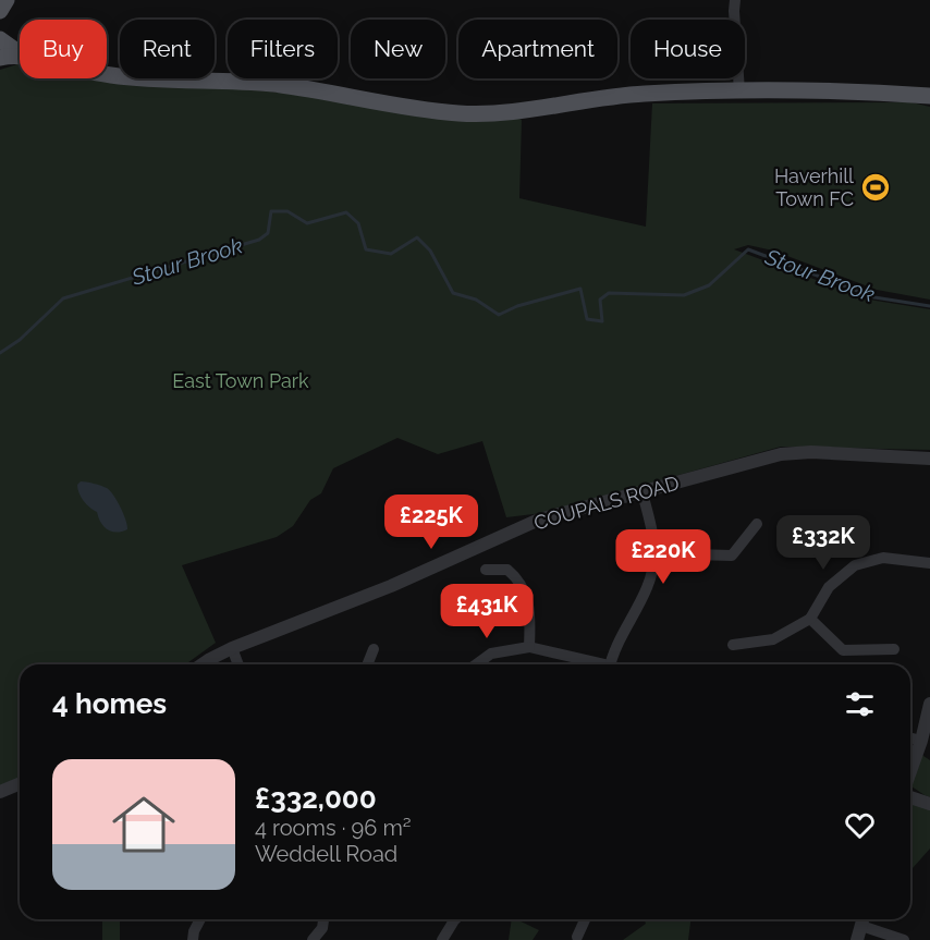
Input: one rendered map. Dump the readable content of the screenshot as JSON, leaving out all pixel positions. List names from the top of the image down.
{
  "streets": {
    "street": ["COUPALS ROAD"]
  },
  "water": ["Stour Brook"],
  "parks": ["East Town Park"],
  "places": {
    "sports": ["Haverhill Town FC"]
  },
  "page": {
    "chip": [
      "Buy",
      "Rent",
      "Filters",
      "New",
      "Apartment",
      "House"
    ],
    "price": [
      "£225K",
      "£332K",
      "£220K",
      "£431K"
    ],
    "heading": "4 homes",
    "list": [
      {
        "name": "£332,000",
        "note": "4 rooms · 96 m² · Weddell Road"
      }
    ]
  }
}
